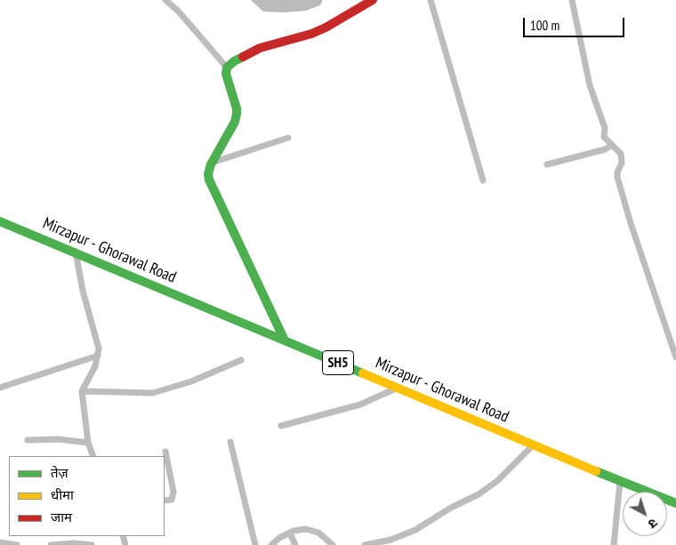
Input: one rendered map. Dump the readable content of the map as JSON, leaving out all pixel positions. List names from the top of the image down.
{
  "streets": {
    "main road": ["Mirzapur - Ghorawal Road", "SH5"]
  },
  "legend": ["तेज़", "धीमा", "जाम"],
  "scale_bar": "100 m",
  "north": "bottom right"
}
